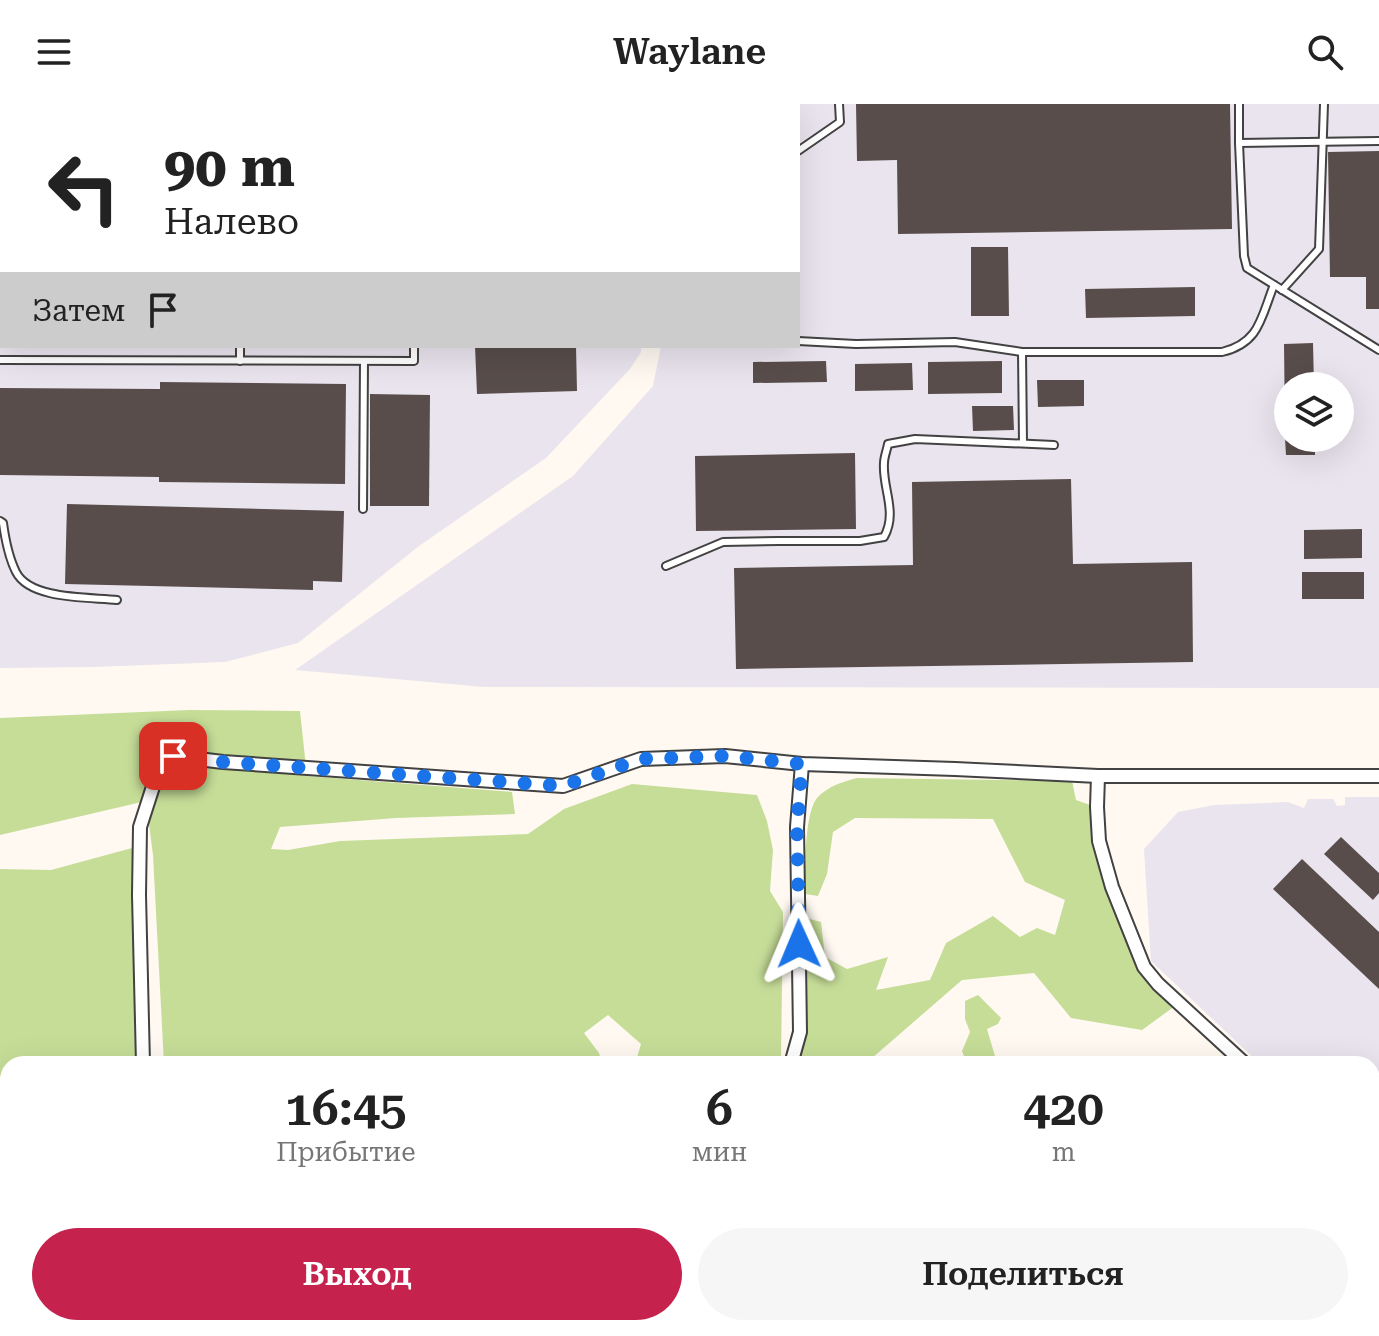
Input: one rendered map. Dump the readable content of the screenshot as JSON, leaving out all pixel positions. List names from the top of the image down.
{
  "page": {
    "header": "Waylane",
    "turn": ["90 m", "Налево"],
    "then": "Затем",
    "eta": [
      "16:45",
      "Прибытие",
      "6",
      "мин",
      "420",
      "m"
    ],
    "buttons": ["Выход", "Поделиться"]
  }
}
